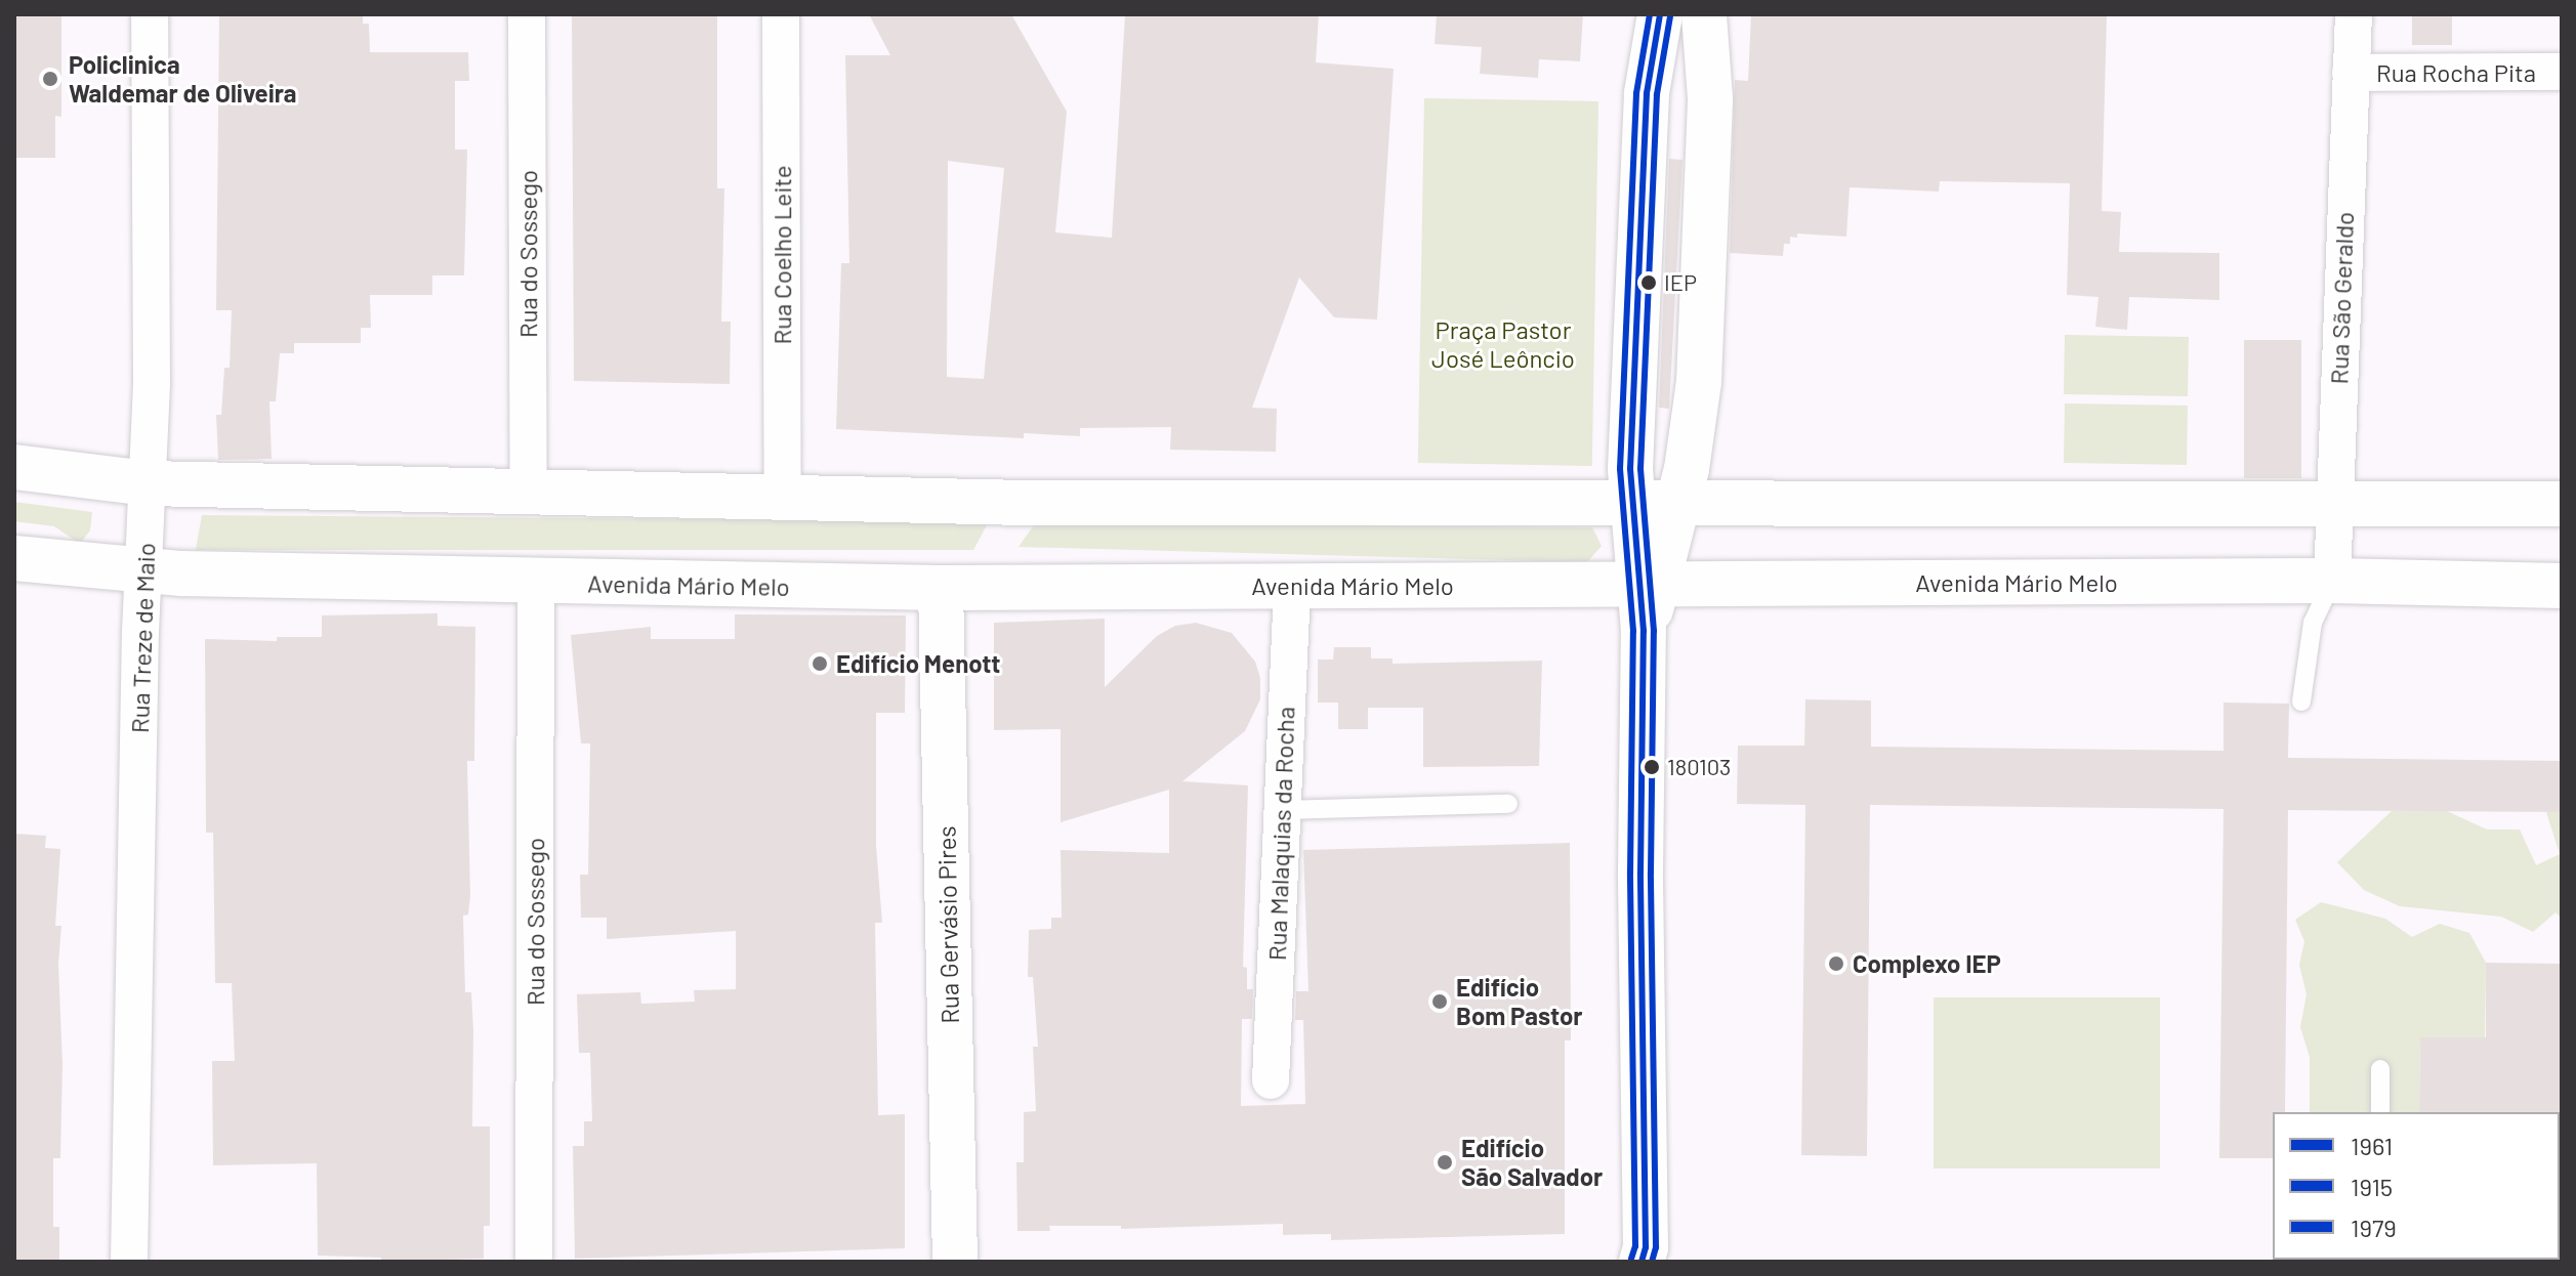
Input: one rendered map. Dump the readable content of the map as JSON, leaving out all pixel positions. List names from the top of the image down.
{
  "streets": {
    "main road": ["Avenida Mário Melo", "Rua Gervásio Pires"],
    "street": [
      "Rua Rocha Pita",
      "Rua do Sossego",
      "Rua Coelho Leite",
      "Rua São Geraldo",
      "Rua Treze de Maio",
      "Rua Malaquias da Rocha"
    ]
  },
  "crossings": [
    ["Rua Rocha Pita", "Rua São Geraldo"],
    ["Rua do Sossego", "Avenida Mário Melo"],
    ["Rua São Geraldo", "Avenida Mário Melo"],
    ["Avenida Mário Melo", "Rua Treze de Maio"],
    ["Avenida Mário Melo", "Rua Malaquias da Rocha"],
    ["Avenida Mário Melo", "Rua Gervásio Pires"]
  ],
  "parks": ["Praça Pastor José Leôncio"],
  "places": [
    "Policlinica Waldemar de Oliveira",
    "IEP",
    "Edifício Menott",
    "180103",
    "Complexo IEP",
    "Edifício Bom Pastor",
    "Edifício São Salvador"
  ],
  "lines": ["transit line 1961", "transit line 1979", "transit line 1915"],
  "legend": ["1961", "1915", "1979"]
}
